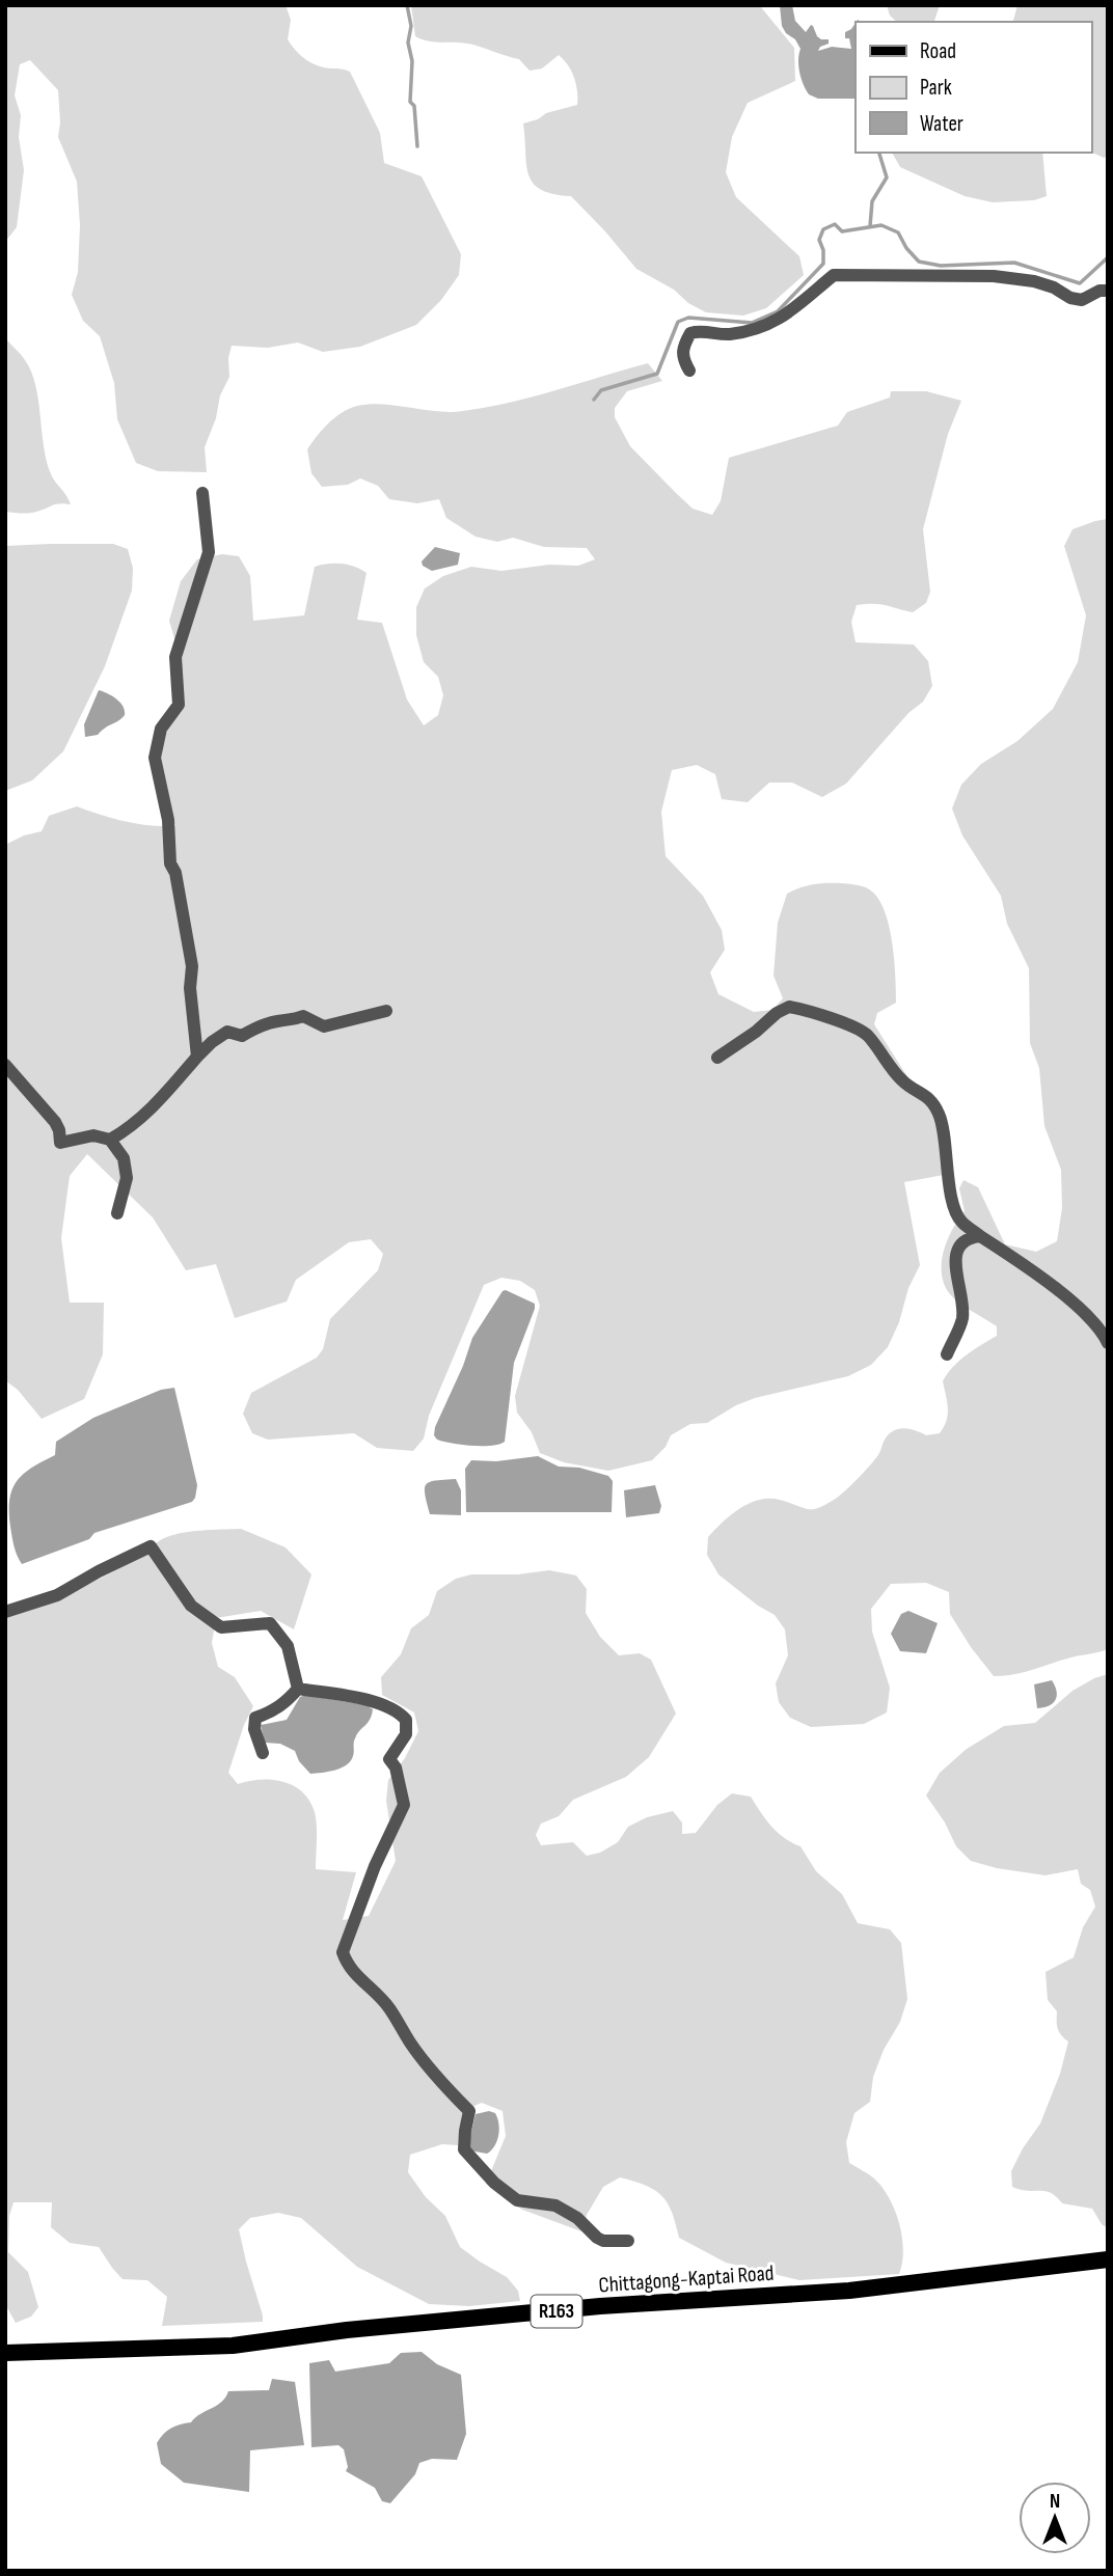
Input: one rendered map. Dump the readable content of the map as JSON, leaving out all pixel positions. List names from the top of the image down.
{
  "streets": {
    "main road": ["Chittagong-Kaptai Road", "R163"]
  },
  "legend": ["Road", "Park", "Water"],
  "north": "top"
}
